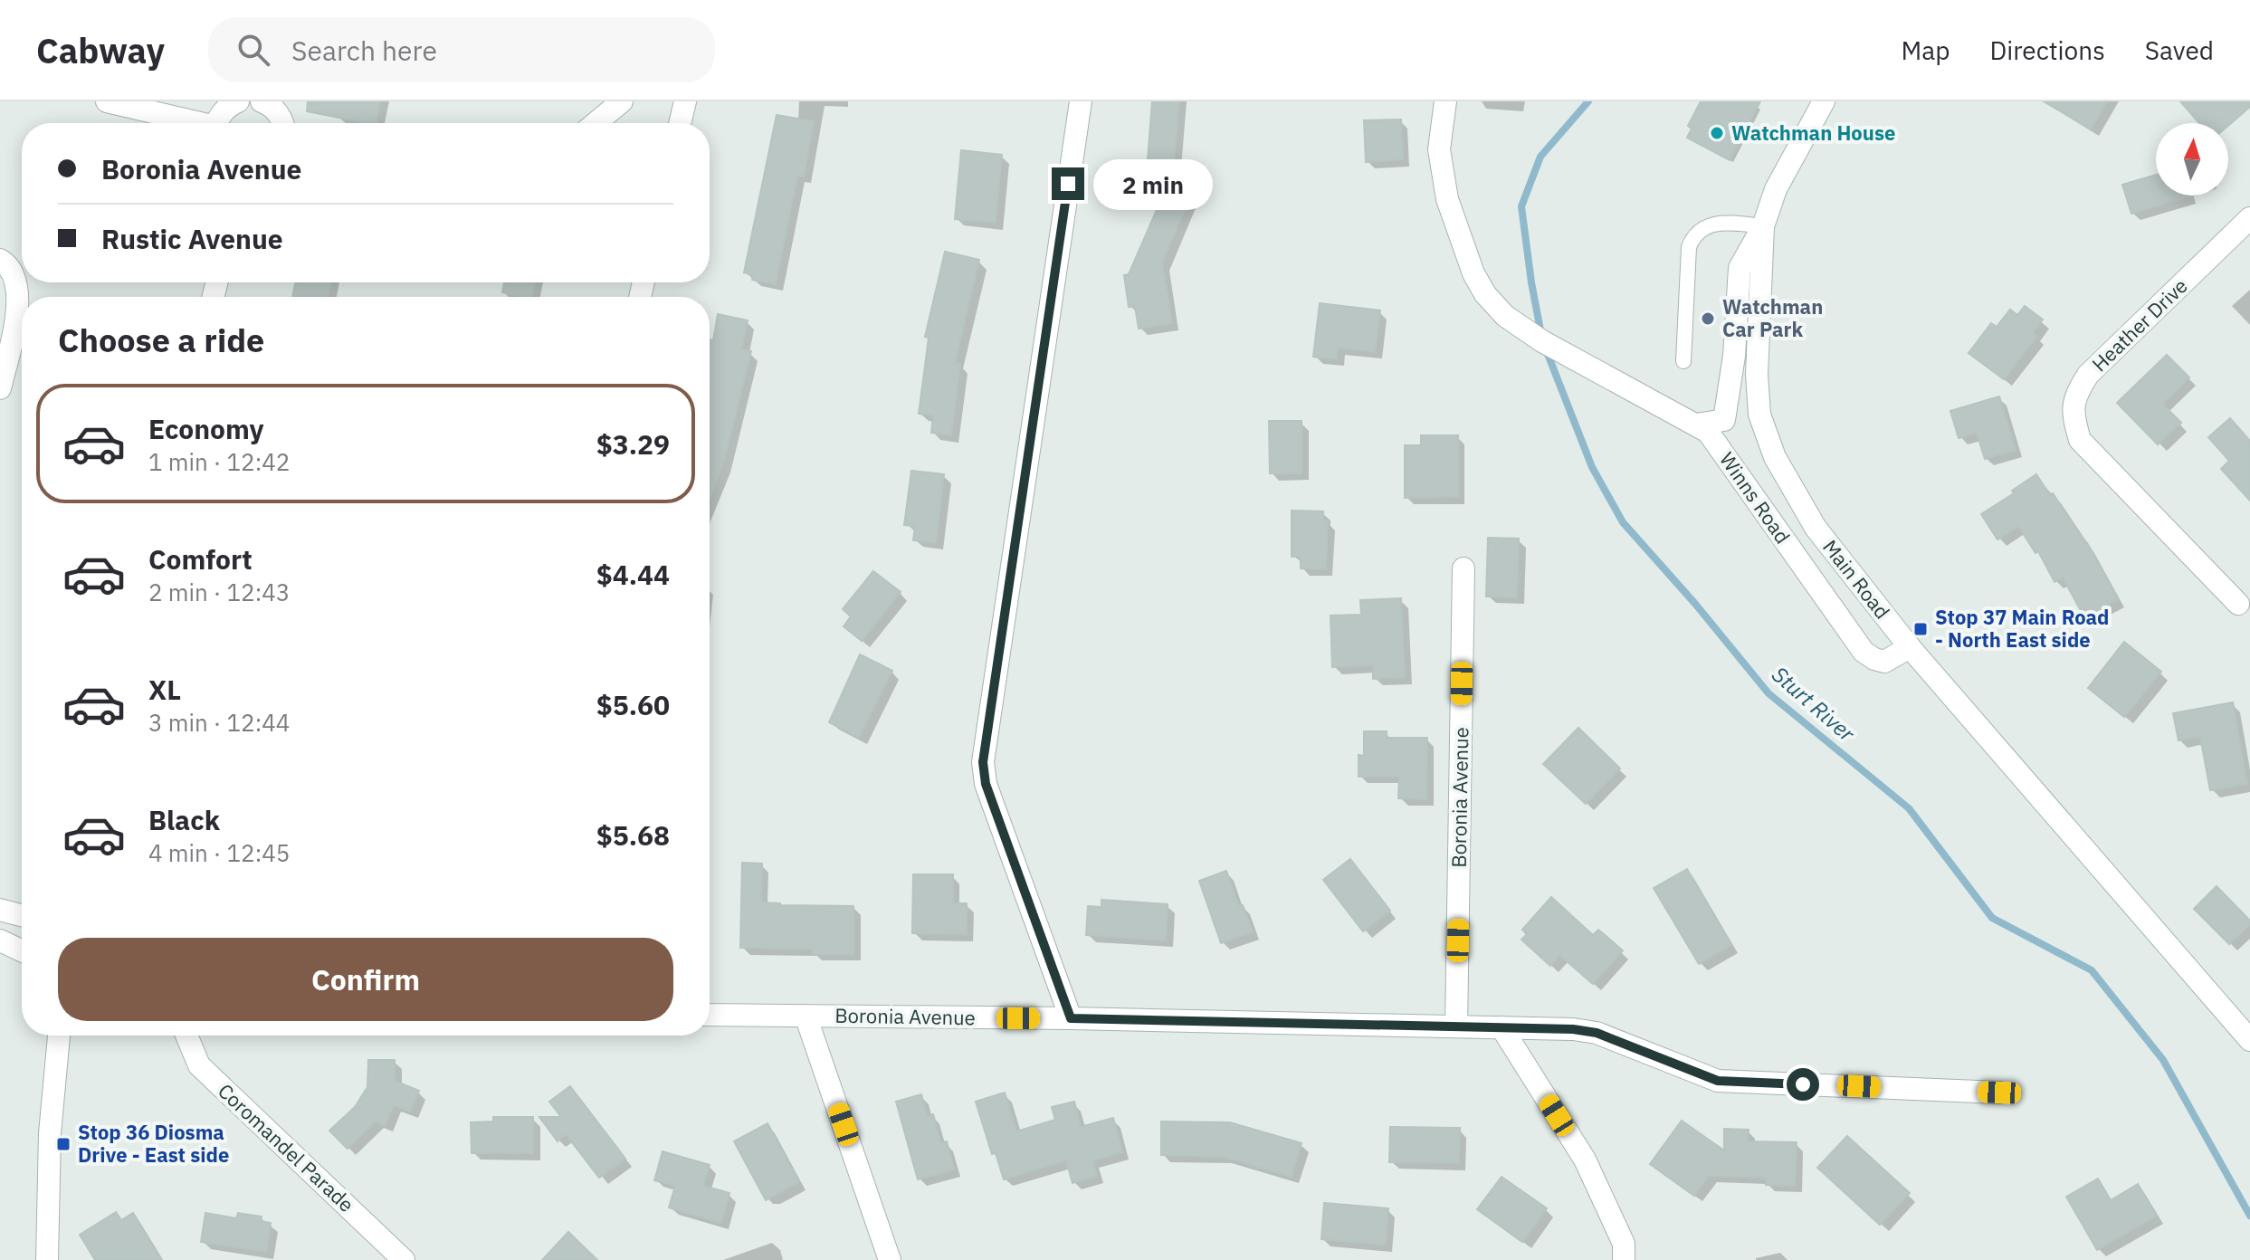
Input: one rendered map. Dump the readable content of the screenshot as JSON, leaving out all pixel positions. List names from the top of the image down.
{
  "streets": {
    "street": [
      "Heather Drive",
      "Winns Road",
      "Main Road",
      "Boronia Avenue",
      "Coromandel Parade"
    ]
  },
  "crossings": [
    ["Winns Road", "Main Road"]
  ],
  "water": ["Sturt River"],
  "places": {
    "other": ["Watchman House", "Watchman Car Park"],
    "transit": ["Stop 37 Main Road - North East side", "Stop 36 Diosma Drive - East side"]
  },
  "north": "top",
  "page": {
    "header": "Cabway",
    "search": "Search here",
    "nav": ["Map", "Directions", "Saved"],
    "banner": ["Boronia Avenue", "Rustic Avenue"],
    "bubble": "2 min",
    "heading": "Choose a ride",
    "list": [
      {
        "name": "Economy",
        "note": "1 min · 12:42",
        "value": "$3.29"
      },
      {
        "name": "Comfort",
        "note": "2 min · 12:43",
        "value": "$4.44"
      },
      {
        "name": "XL",
        "note": "3 min · 12:44",
        "value": "$5.60"
      },
      {
        "name": "Black",
        "note": "4 min · 12:45",
        "value": "$5.68"
      }
    ],
    "buttons": "Confirm"
  }
}
